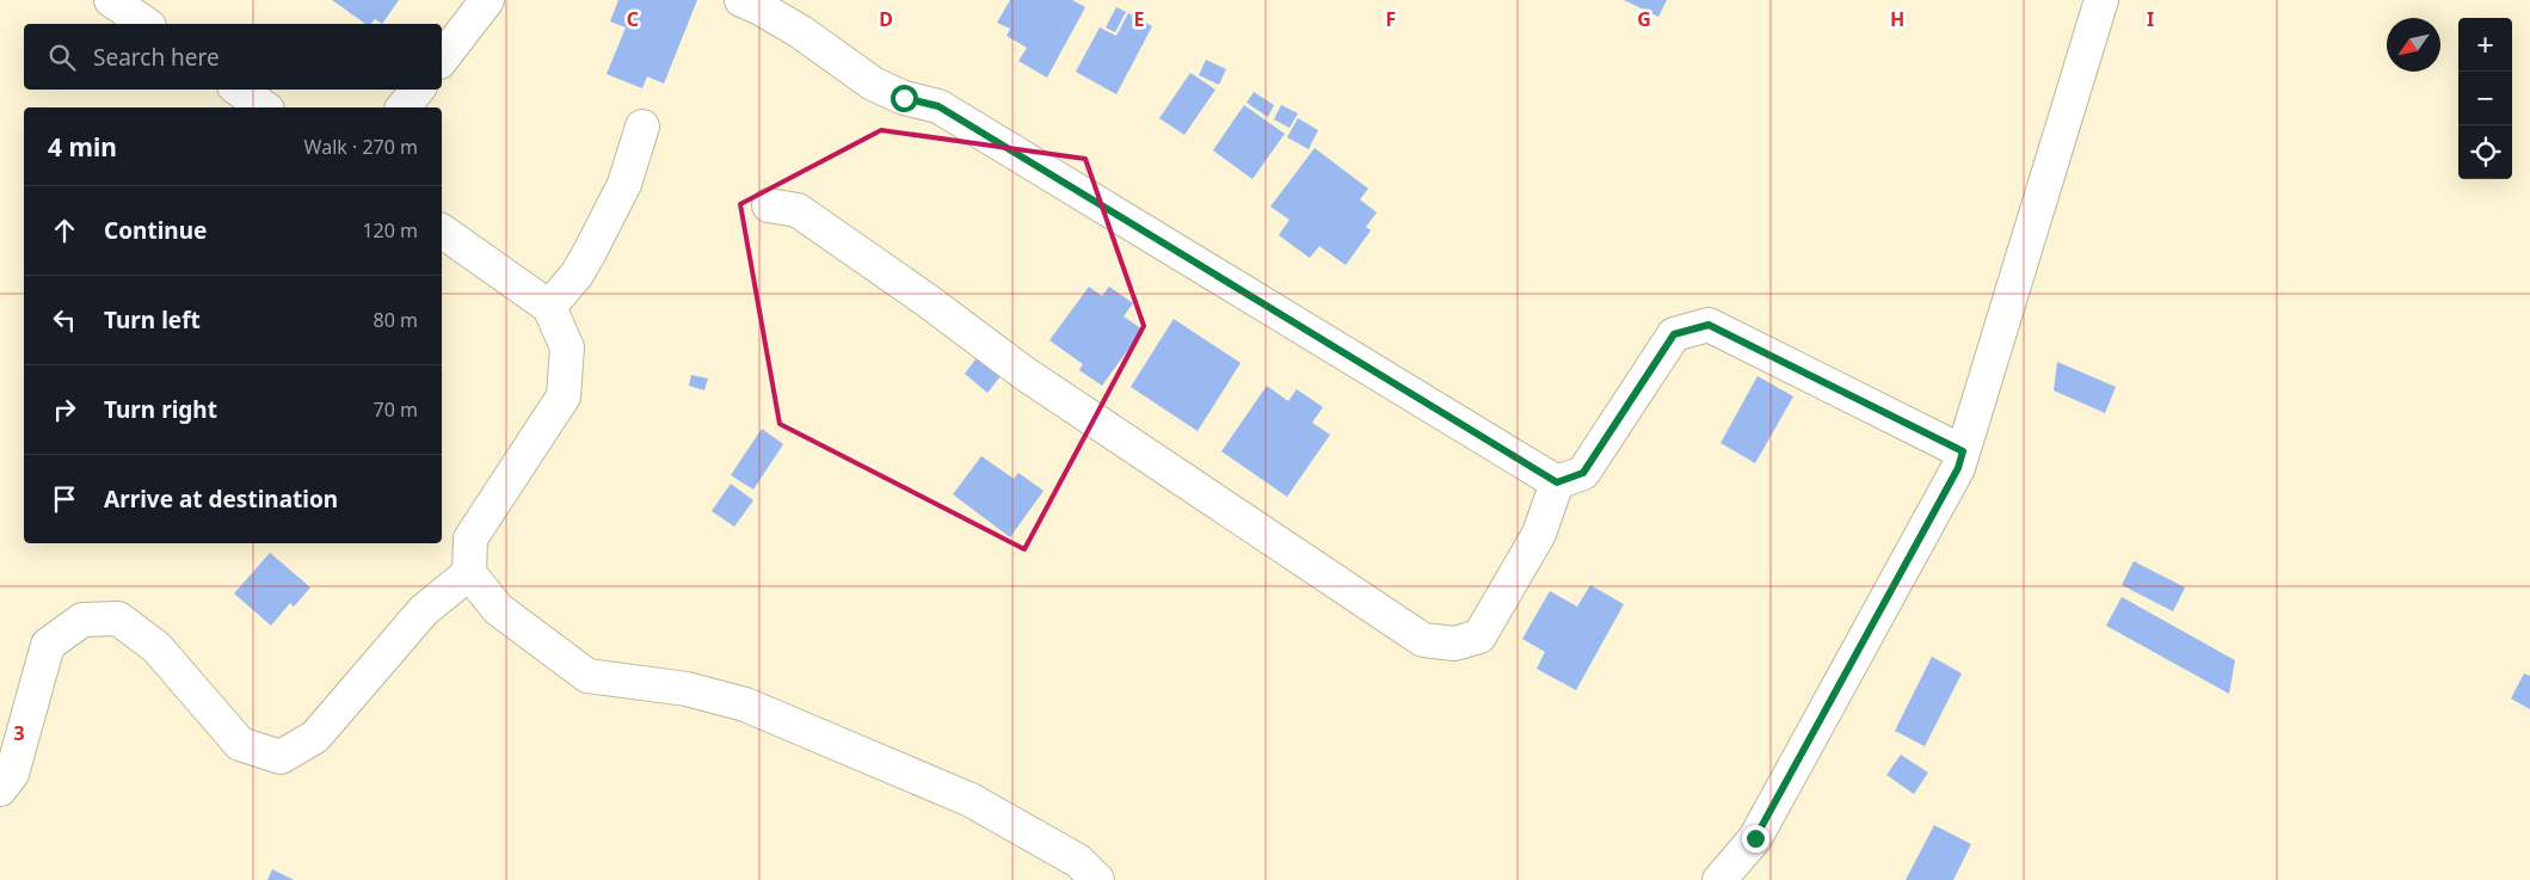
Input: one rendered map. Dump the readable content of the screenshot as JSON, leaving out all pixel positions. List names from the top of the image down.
{
  "north": "bottom left",
  "page": {
    "map_buttons": ["+", "−"],
    "search": "Search here",
    "heading": ["4 min", "Walk · 270 m"],
    "list": [
      ["Continue", "120 m"],
      ["Turn left", "80 m"],
      ["Turn right", "70 m"],
      "Arrive at destination"
    ]
  },
  "grid": {
    "columns": [
      "C",
      "D",
      "E",
      "F",
      "G",
      "H",
      "I"
    ],
    "rows": ["3"]
  }
}
